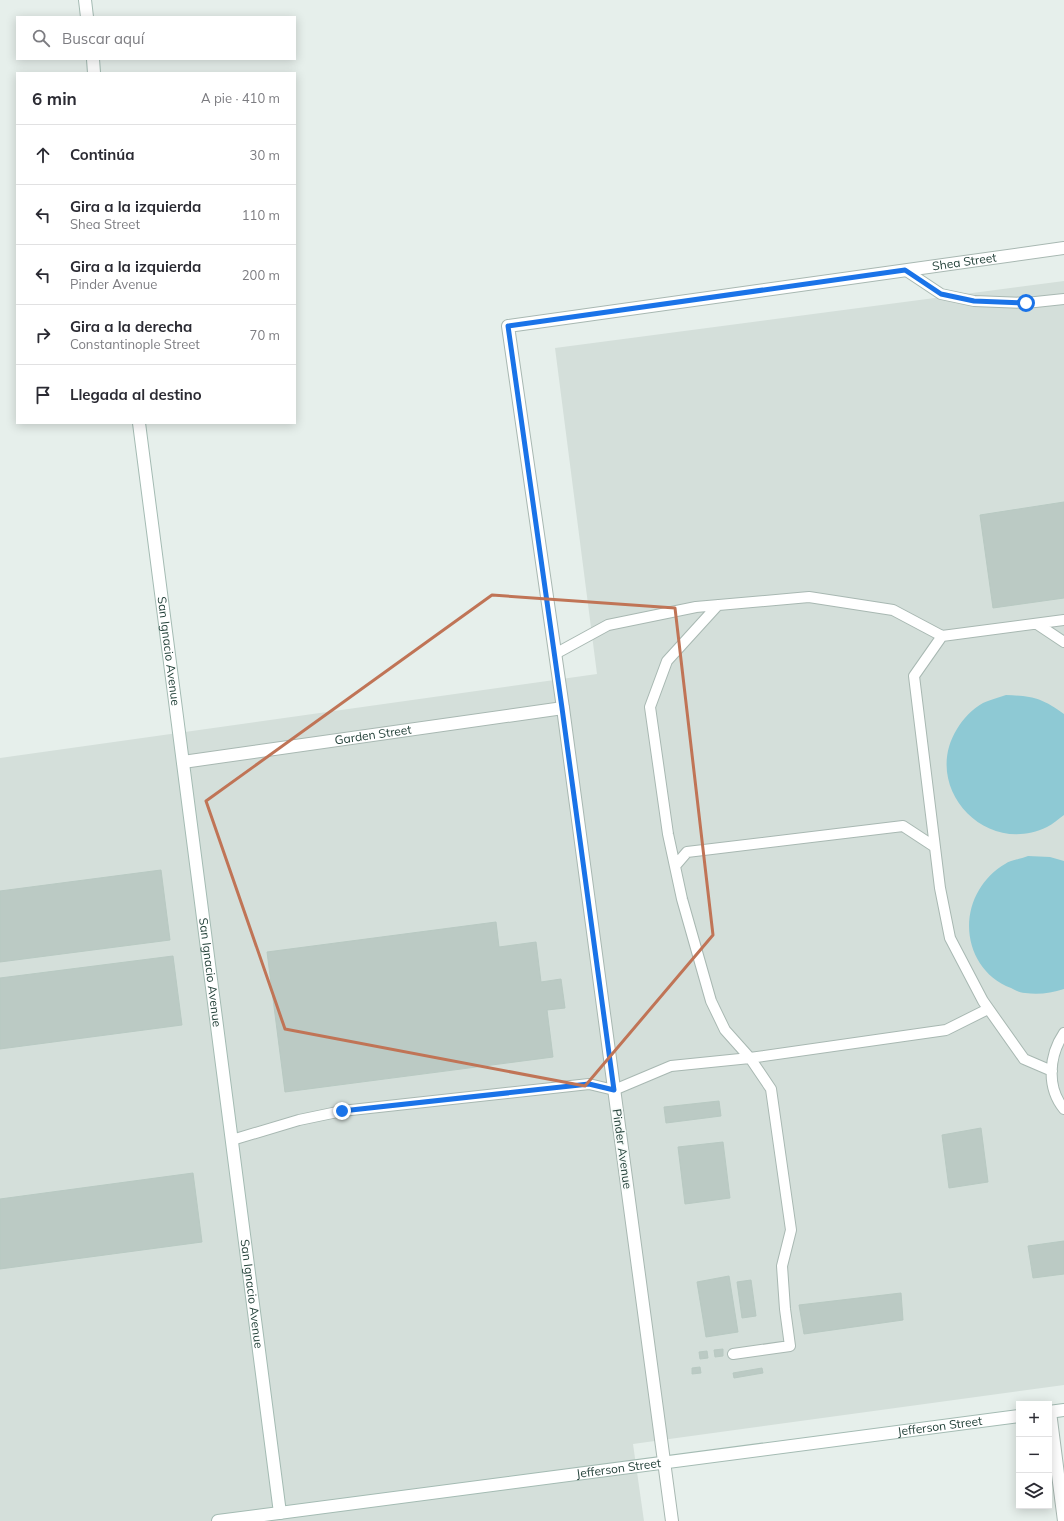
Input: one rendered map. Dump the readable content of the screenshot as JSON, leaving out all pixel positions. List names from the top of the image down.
{
  "streets": {
    "street": [
      "Shea Street",
      "San Ignacio Avenue",
      "Garden Street",
      "Pinder Avenue",
      "Jefferson Street"
    ]
  },
  "crossings": [
    ["Shea Street", "Pinder Avenue"],
    ["San Ignacio Avenue", "Garden Street"],
    ["San Ignacio Avenue", "Jefferson Street"],
    ["Garden Street", "Pinder Avenue"],
    ["Pinder Avenue", "Jefferson Street"]
  ],
  "page": {
    "search": "Buscar aquí",
    "heading": ["6 min", "A pie · 410 m"],
    "list": [
      ["Continúa", "30 m"],
      ["Gira a la izquierda", "Shea Street", "110 m"],
      ["Gira a la izquierda", "Pinder Avenue", "200 m"],
      ["Gira a la derecha", "Constantinople Street", "70 m"],
      "Llegada al destino"
    ],
    "map_buttons": ["+", "−"]
  }
}
